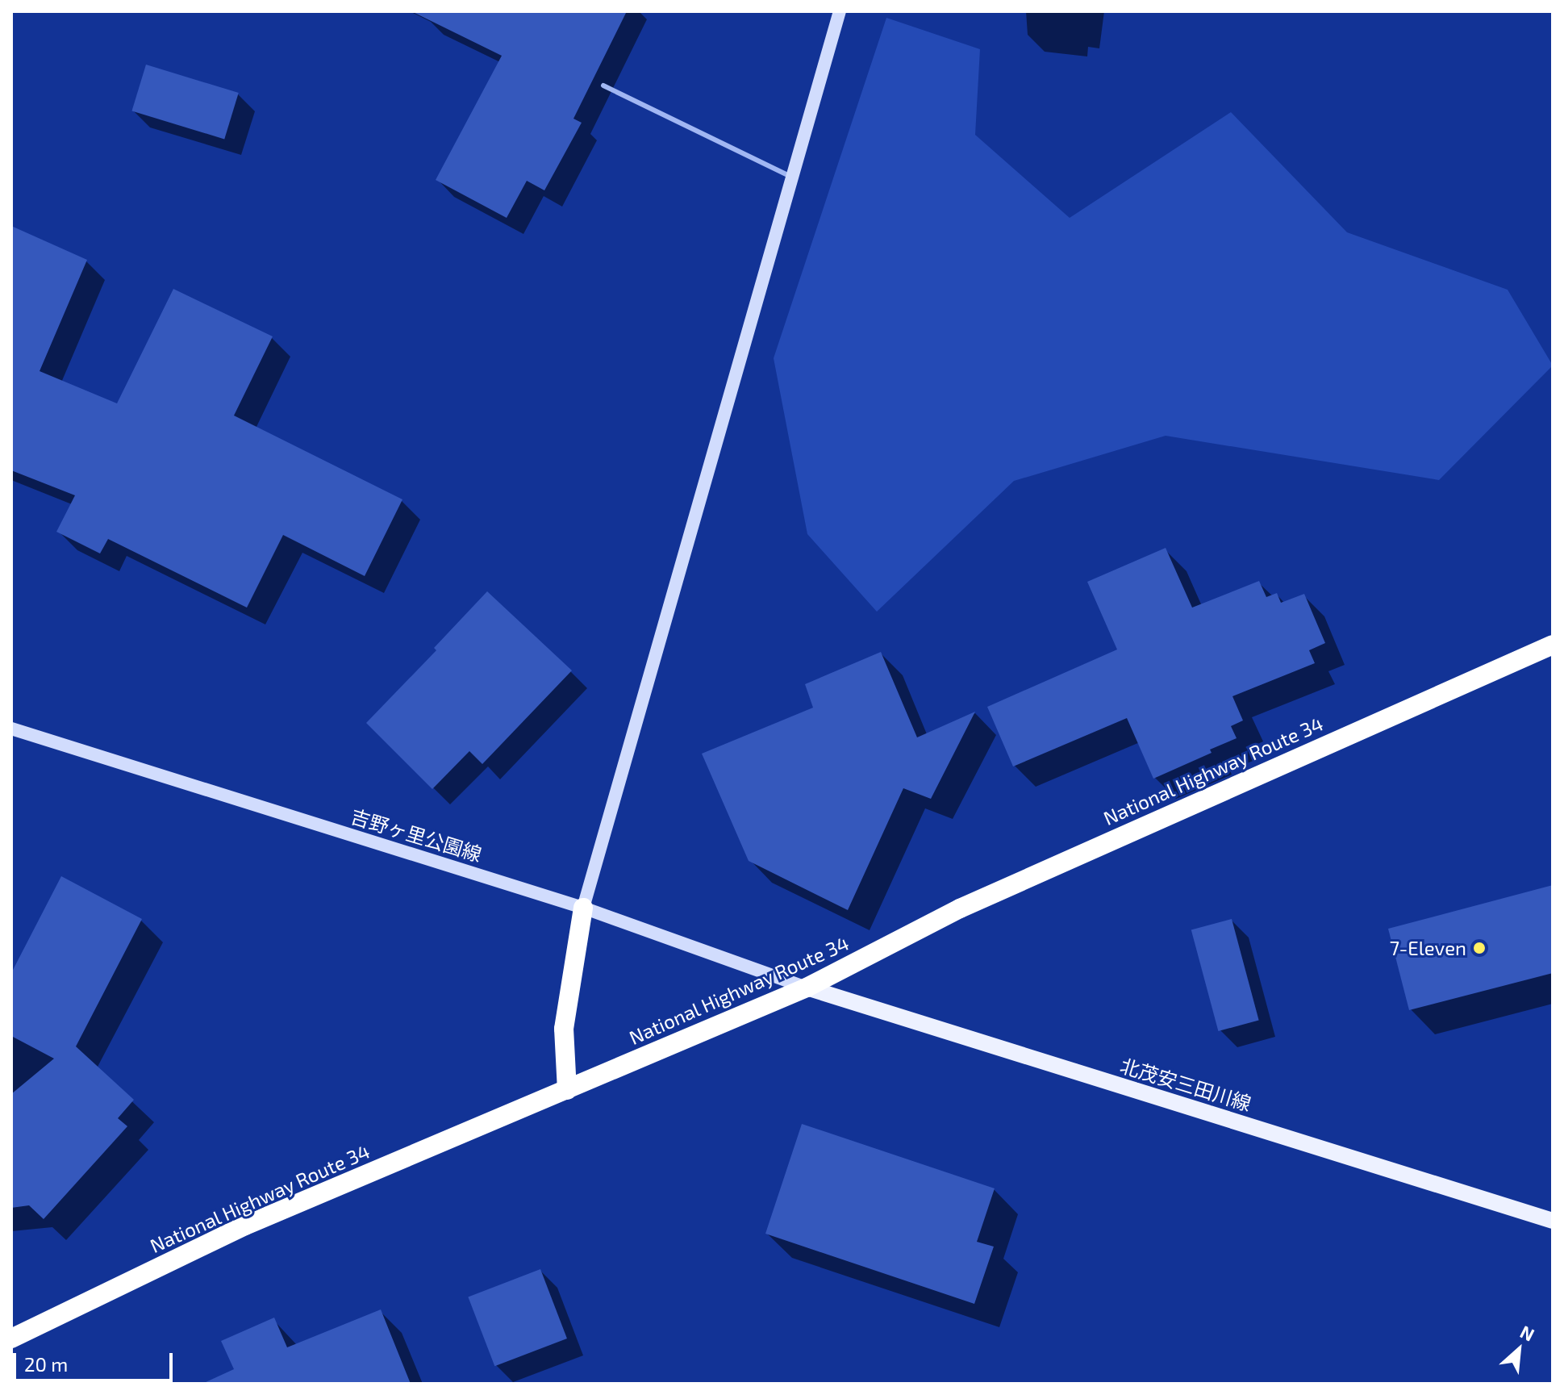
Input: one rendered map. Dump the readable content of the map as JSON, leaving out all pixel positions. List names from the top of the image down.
{
  "streets": {
    "highway": ["National Highway Route 34"],
    "main road": ["北茂安三田川線"],
    "street": ["吉野ヶ里公園線"]
  },
  "crossings": [
    ["National Highway Route 34", "吉野ヶ里公園線"],
    ["National Highway Route 34", "北茂安三田川線"],
    ["吉野ヶ里公園線", "北茂安三田川線"]
  ],
  "places": ["7-Eleven"],
  "scale_bar": "20 m",
  "north": "top right"
}
